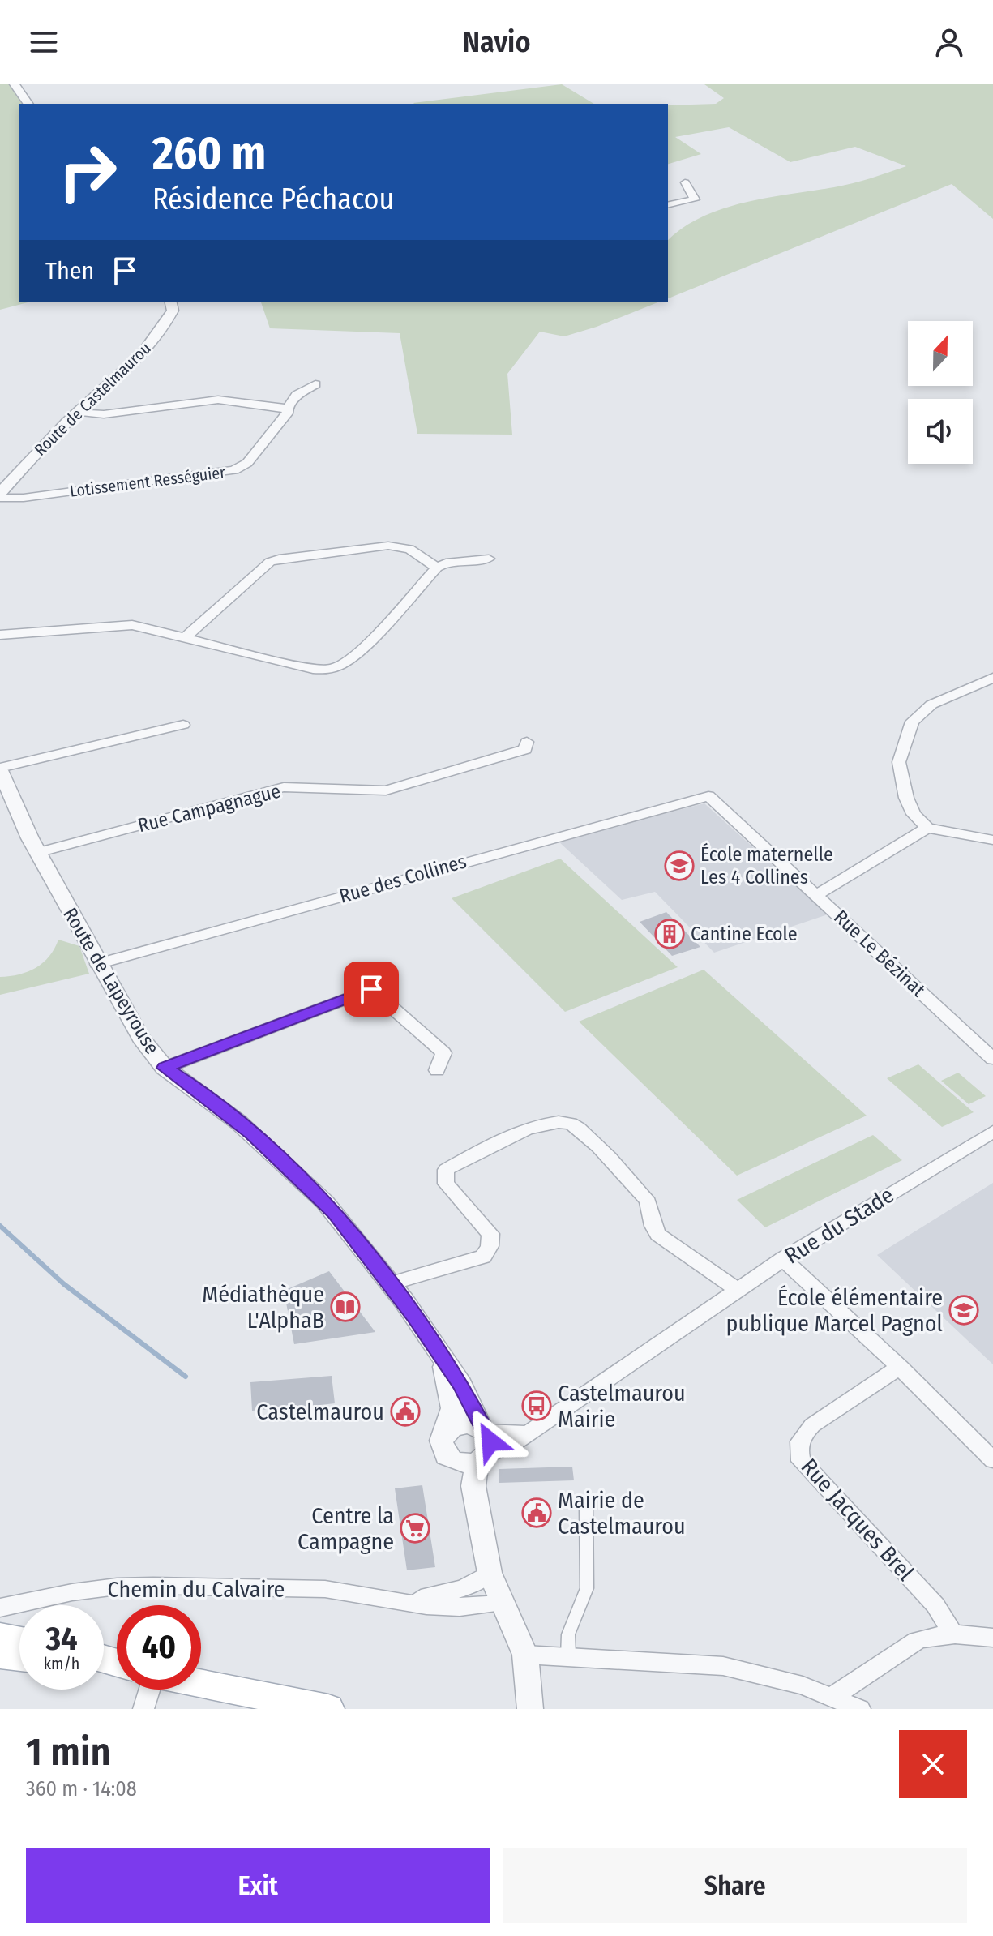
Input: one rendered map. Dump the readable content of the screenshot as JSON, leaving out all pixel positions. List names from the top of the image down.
{
  "streets": {
    "street": [
      "Route de Castelmaurou",
      "Lotissement Rességuier",
      "Rue Campagnague",
      "Rue des Collines",
      "Rue Le Bézinat",
      "Route de Lapeyrouse",
      "Rue du Stade",
      "Rue Jacques Brel",
      "Chemin du Calvaire"
    ]
  },
  "crossings": [
    ["Route de Castelmaurou", "Lotissement Rességuier"],
    ["Rue Campagnague", "Route de Lapeyrouse"],
    ["Rue des Collines", "Rue Le Bézinat"],
    ["Rue des Collines", "Route de Lapeyrouse"],
    ["Route de Lapeyrouse", "Rue du Stade"]
  ],
  "places": {
    "school or university": ["École maternelle Les 4 Collines", "École élémentaire publique Marcel Pagnol"],
    "building": ["Cantine Ecole"],
    "library": ["Médiathèque L'AlphaB"],
    "bus stop": ["Castelmaurou Mairie"],
    "public building": ["Castelmaurou", "Mairie de Castelmaurou"],
    "supermarket": ["Centre la Campagne"]
  },
  "north": "top",
  "page": {
    "header": "Navio",
    "turn": ["260 m", "Résidence Péchacou"],
    "then": "Then",
    "speed": "34 km/h",
    "limit": "40",
    "heading": ["1 min", "360 m · 14:08"],
    "buttons": ["Exit", "Share"]
  }
}
